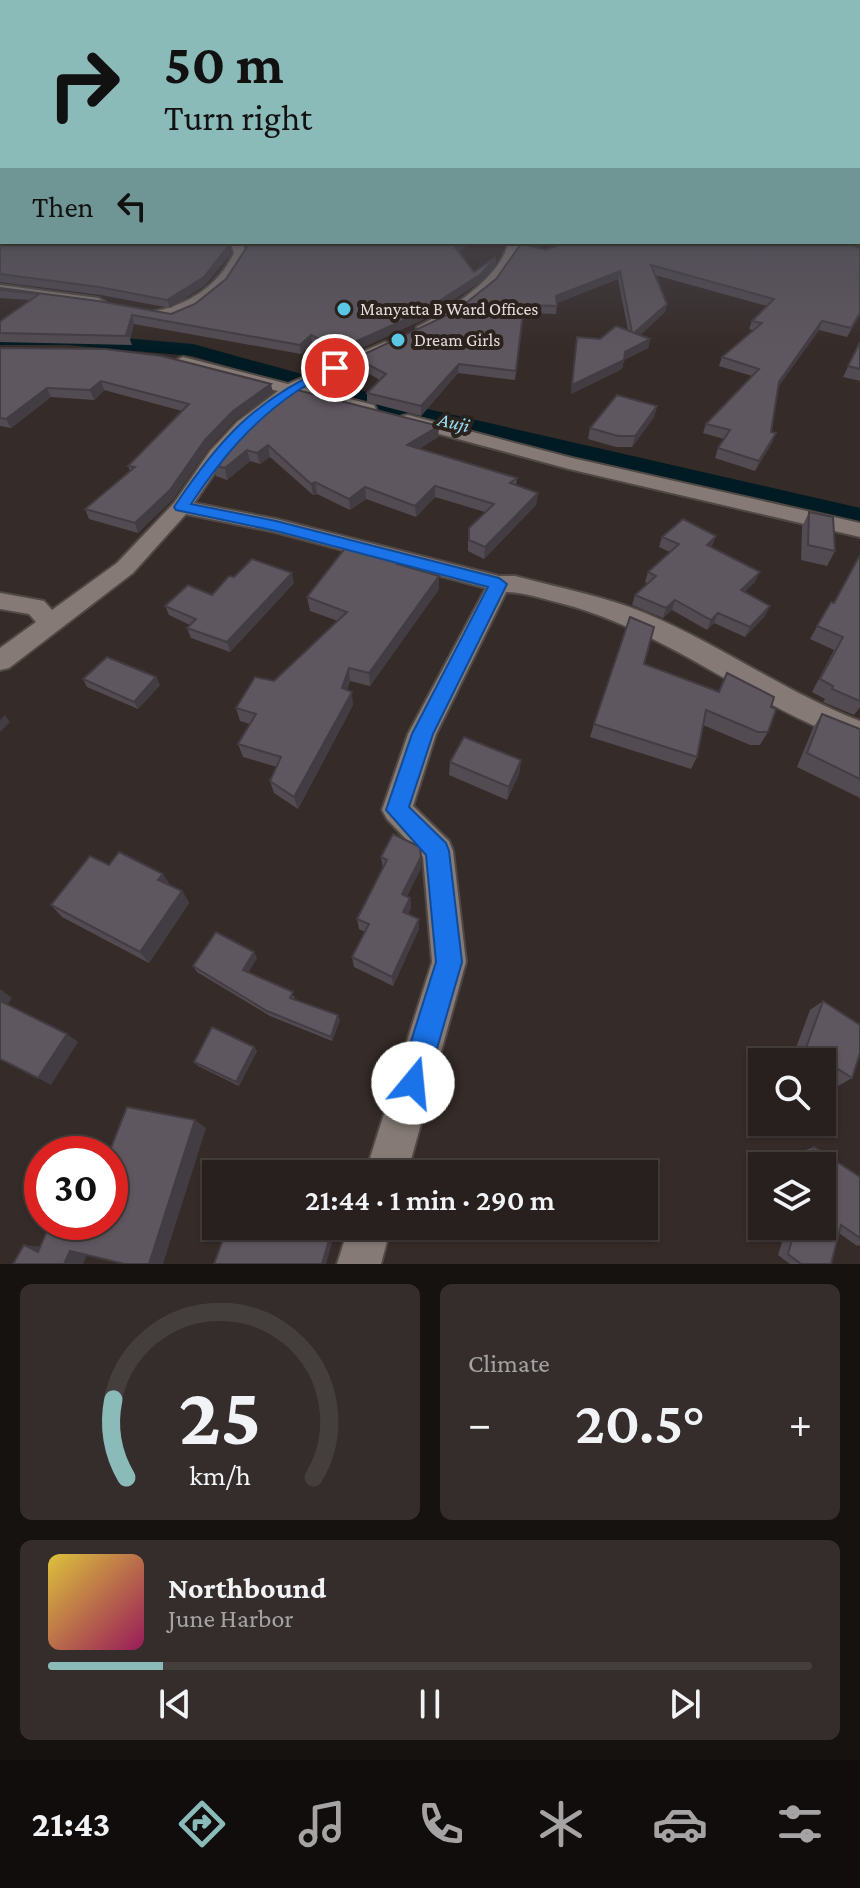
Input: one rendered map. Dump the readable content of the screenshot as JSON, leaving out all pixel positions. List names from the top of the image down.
{
  "water": ["Auji"],
  "places": ["Manyatta B Ward Offices", "Dream Girls"],
  "page": {
    "turn": ["50 m", "Turn right"],
    "then": "Then",
    "limit": "30",
    "trip": "21:44 · 1 min · 290 m",
    "tile": "Climate",
    "heat": ["−", "20.5°", "+"],
    "song": ["Northbound", "June Harbor"],
    "tabs": "21:43",
    "gauge": ["25", "km/h"]
  }
}
